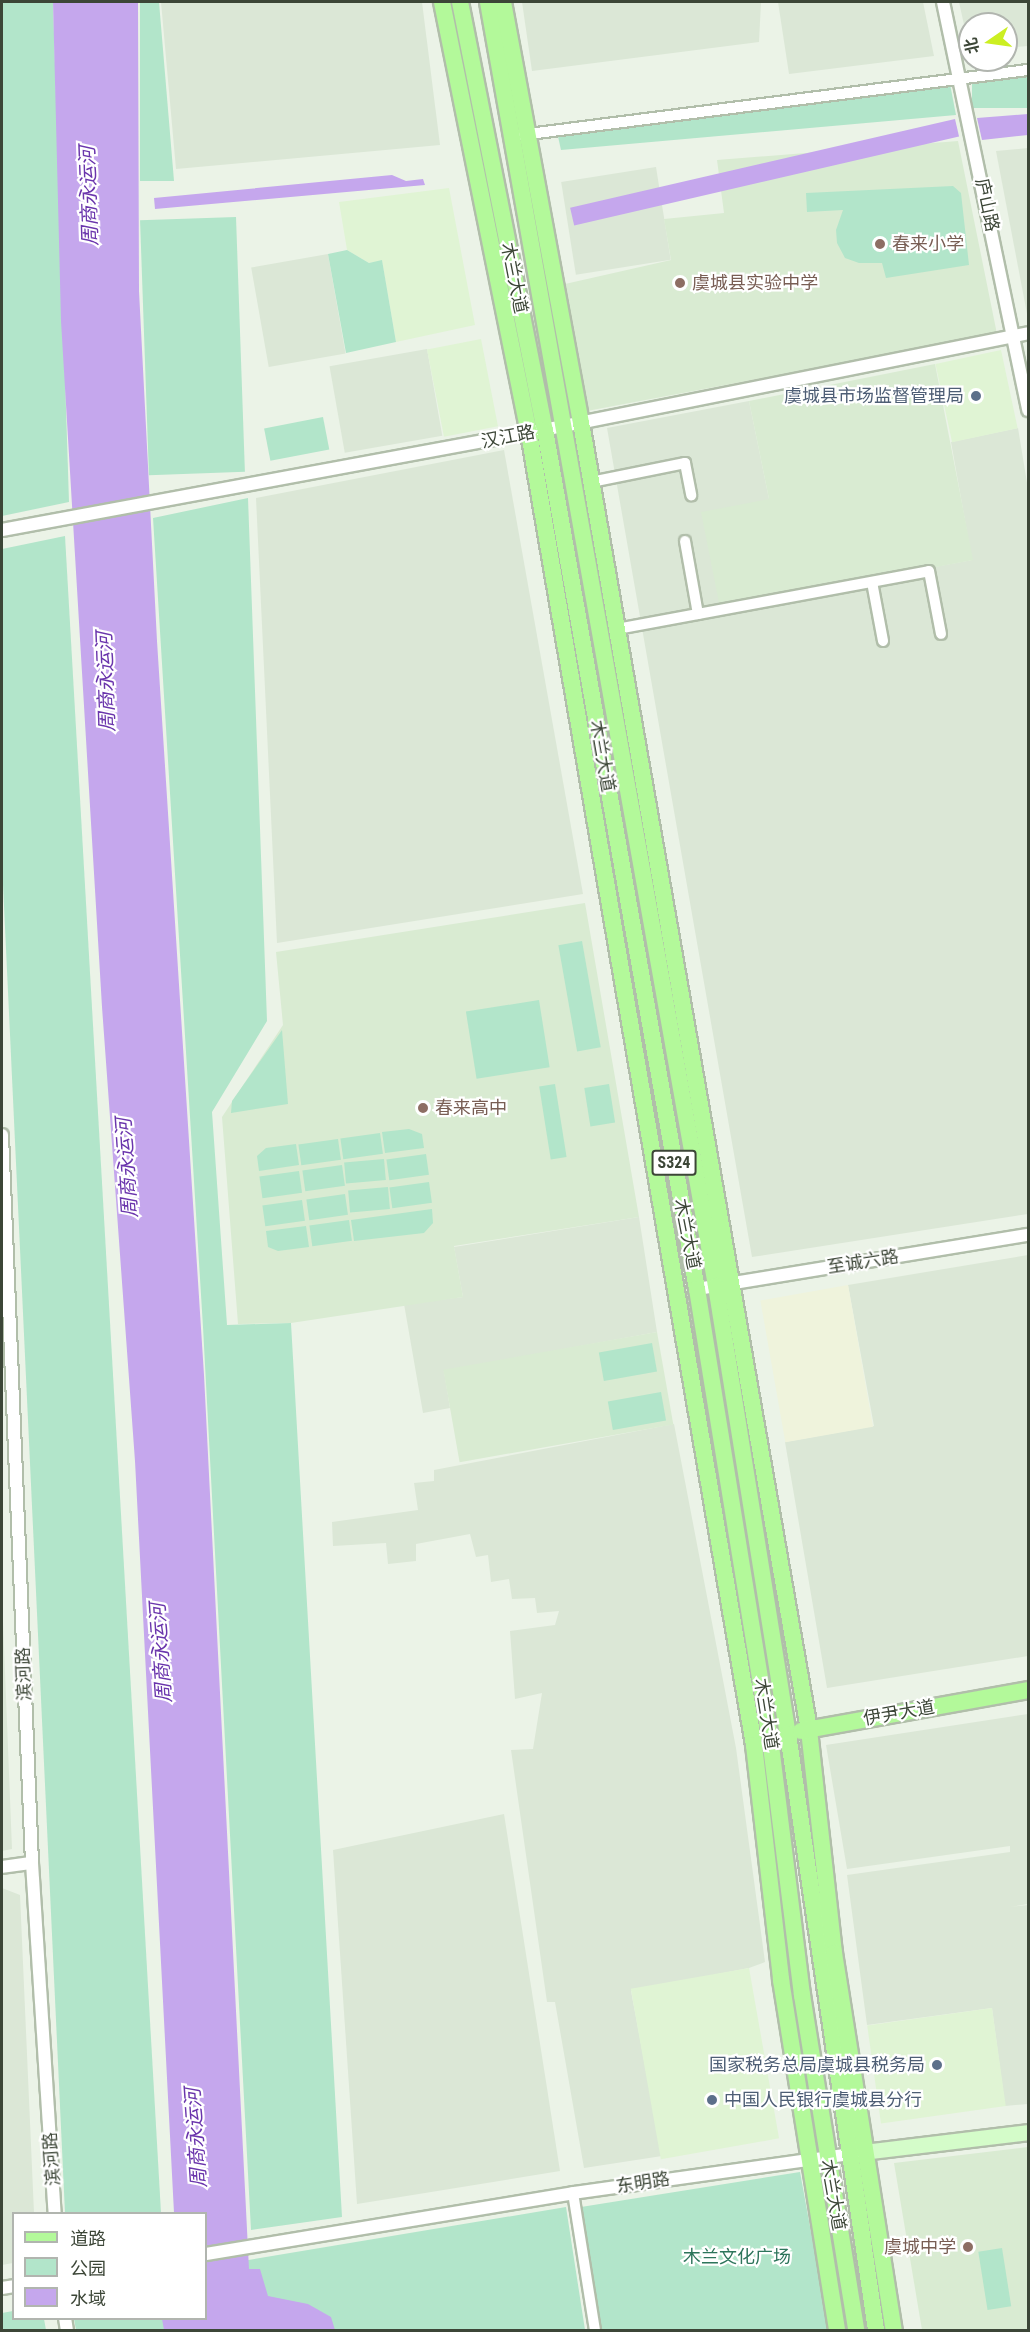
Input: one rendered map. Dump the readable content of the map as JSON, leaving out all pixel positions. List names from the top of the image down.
{
  "streets": {
    "main road": [
      "木兰大道",
      "S324",
      "伊尹大道",
      "东明路"
    ],
    "street": [
      "庐山路",
      "汉江路",
      "至诚六路",
      "滨河路"
    ]
  },
  "crossings": [
    ["庐山路", "汉江路"],
    ["木兰大道", "汉江路"],
    ["木兰大道", "至诚六路"],
    ["木兰大道", "伊尹大道"],
    ["木兰大道", "东明路"]
  ],
  "water": ["周商永运河"],
  "parks": ["木兰文化广场"],
  "places": [
    "春来小学",
    "虞城县实验中学",
    "虞城县市场监督管理局",
    "春来高中",
    "国家税务总局虞城县税务局",
    "中国人民银行虞城县分行",
    "虞城中学"
  ],
  "legend": ["道路", "公园", "水域"],
  "north": "left"
}
